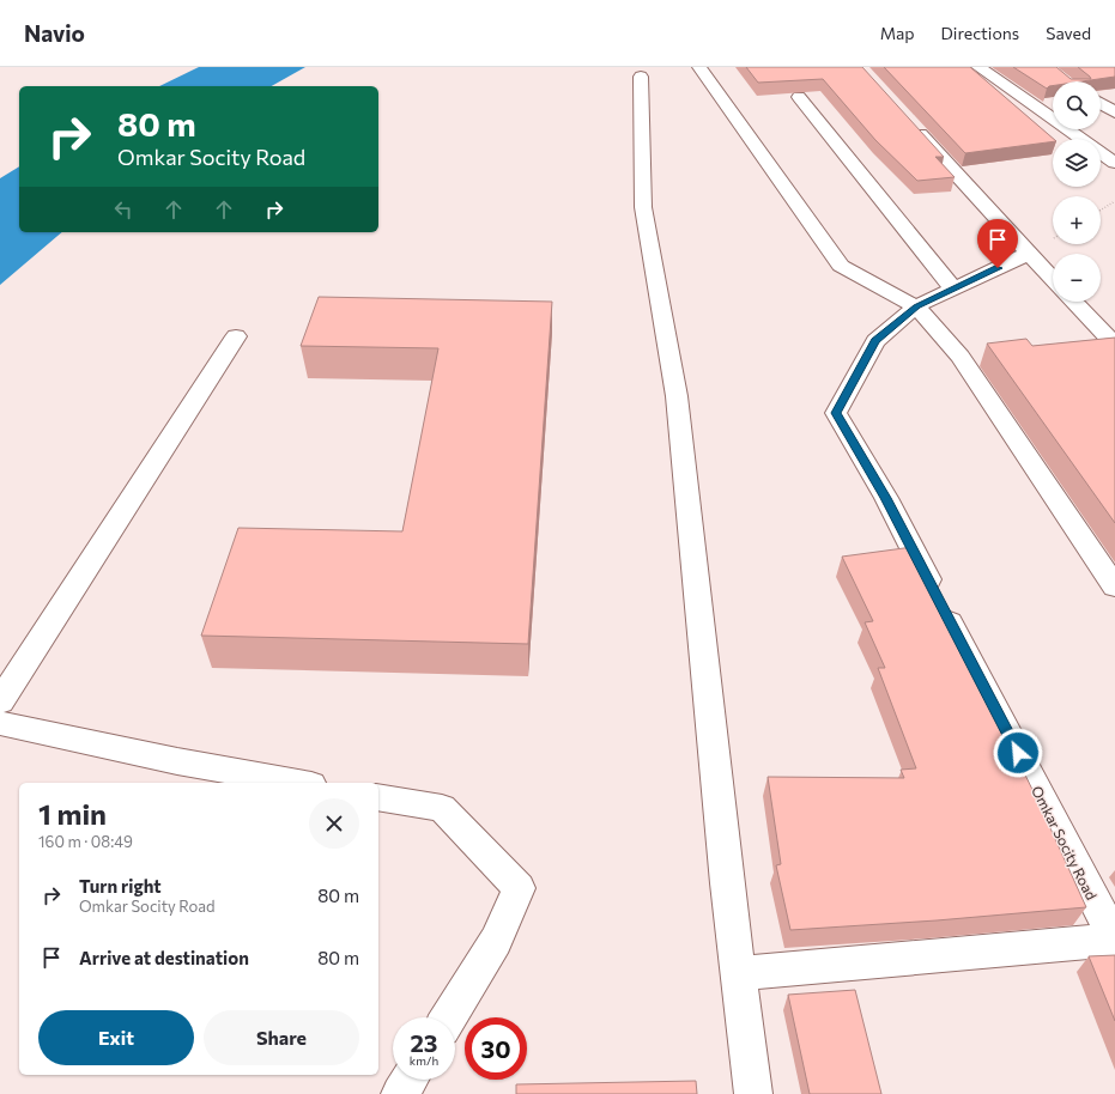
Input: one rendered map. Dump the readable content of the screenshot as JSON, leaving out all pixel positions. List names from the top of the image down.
{
  "streets": {
    "street": ["Omkar Socity Road"]
  },
  "page": {
    "header": "Navio",
    "nav": ["Map", "Directions", "Saved"],
    "map_buttons": ["+", "−"],
    "turn": ["80 m", "Omkar Socity Road"],
    "heading": ["1 min", "160 m · 08:49"],
    "list": [
      {
        "name": "Turn right",
        "note": "Omkar Socity Road",
        "value": "80 m"
      },
      {
        "name": "Arrive at destination",
        "value": "80 m"
      }
    ],
    "buttons": ["Exit", "Share"],
    "speed": "23 km/h",
    "limit": "30"
  }
}
